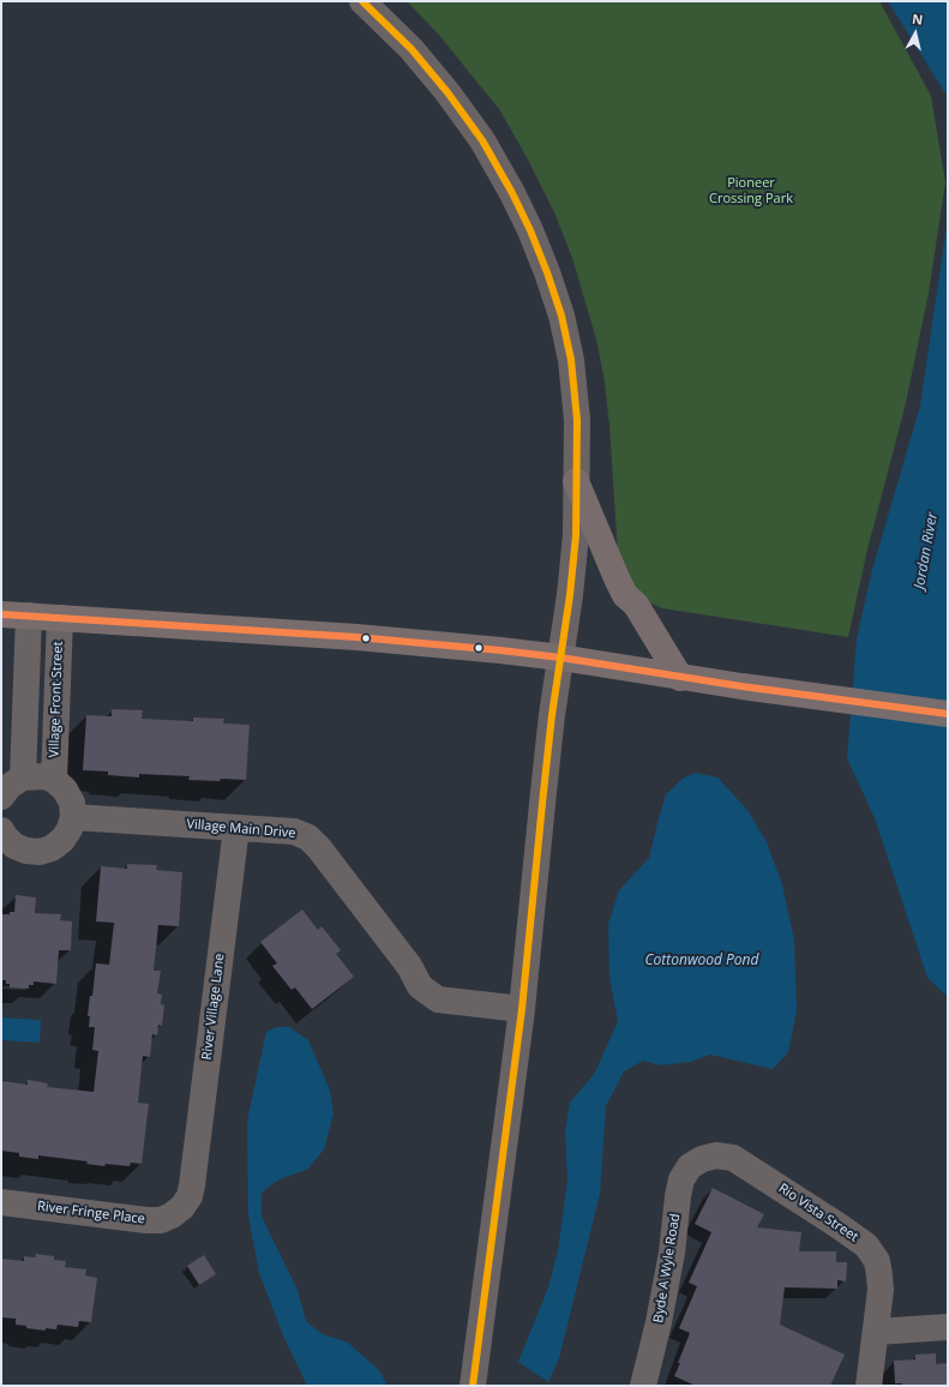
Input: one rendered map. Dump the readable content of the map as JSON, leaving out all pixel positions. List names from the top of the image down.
{
  "streets": {
    "street": [
      "Village Front Street",
      "Village Main Drive",
      "River Village Lane",
      "River Fringe Place",
      "Rio Vista Street",
      "Byde A Wyle Road"
    ]
  },
  "crossings": [
    ["Village Main Drive", "River Village Lane"],
    ["River Village Lane", "River Fringe Place"],
    ["Rio Vista Street", "Byde A Wyle Road"]
  ],
  "water": ["Jordan River", "Cottonwood Pond"],
  "parks": ["Pioneer Crossing Park"],
  "north": "top"
}
